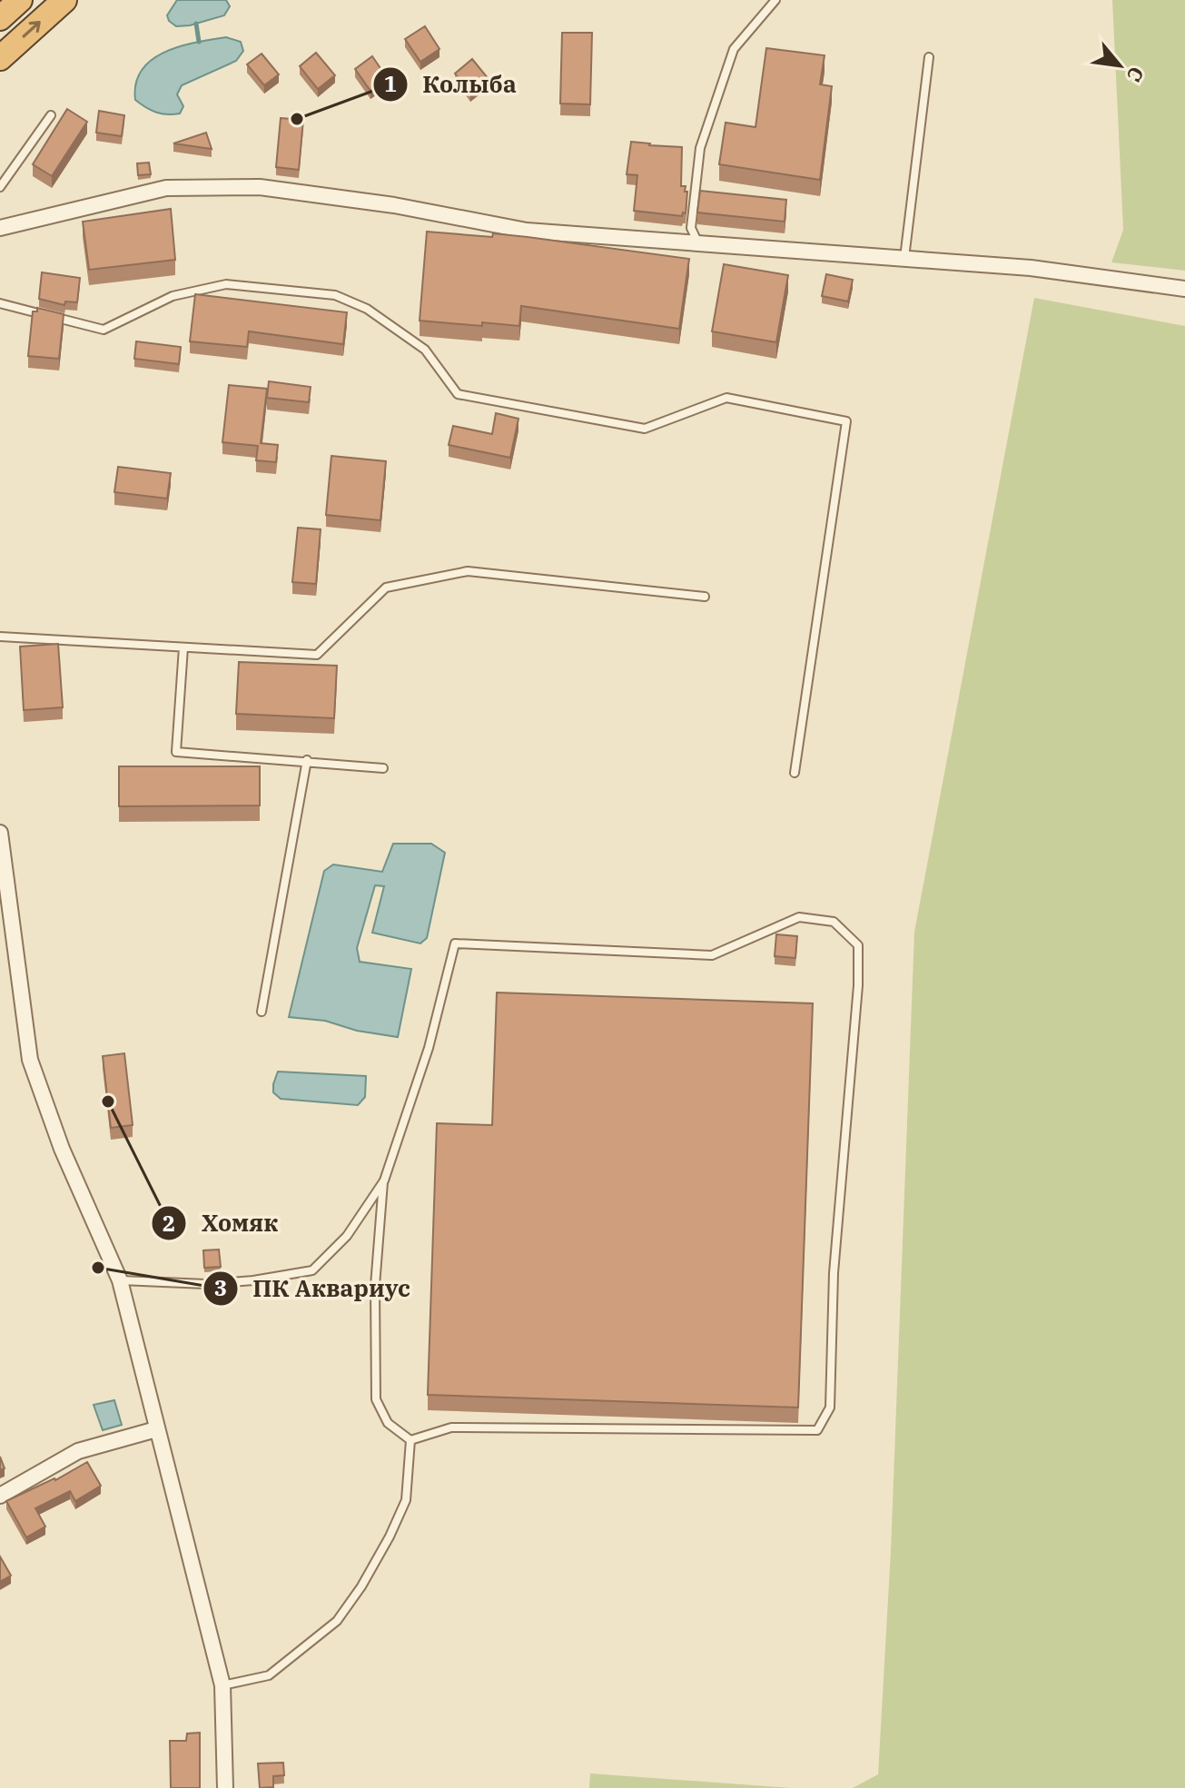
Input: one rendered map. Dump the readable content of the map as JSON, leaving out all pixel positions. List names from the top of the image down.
{
  "places": ["Колыба", "Хомяк", "ПК Аквариус"],
  "north": "bottom right"
}
